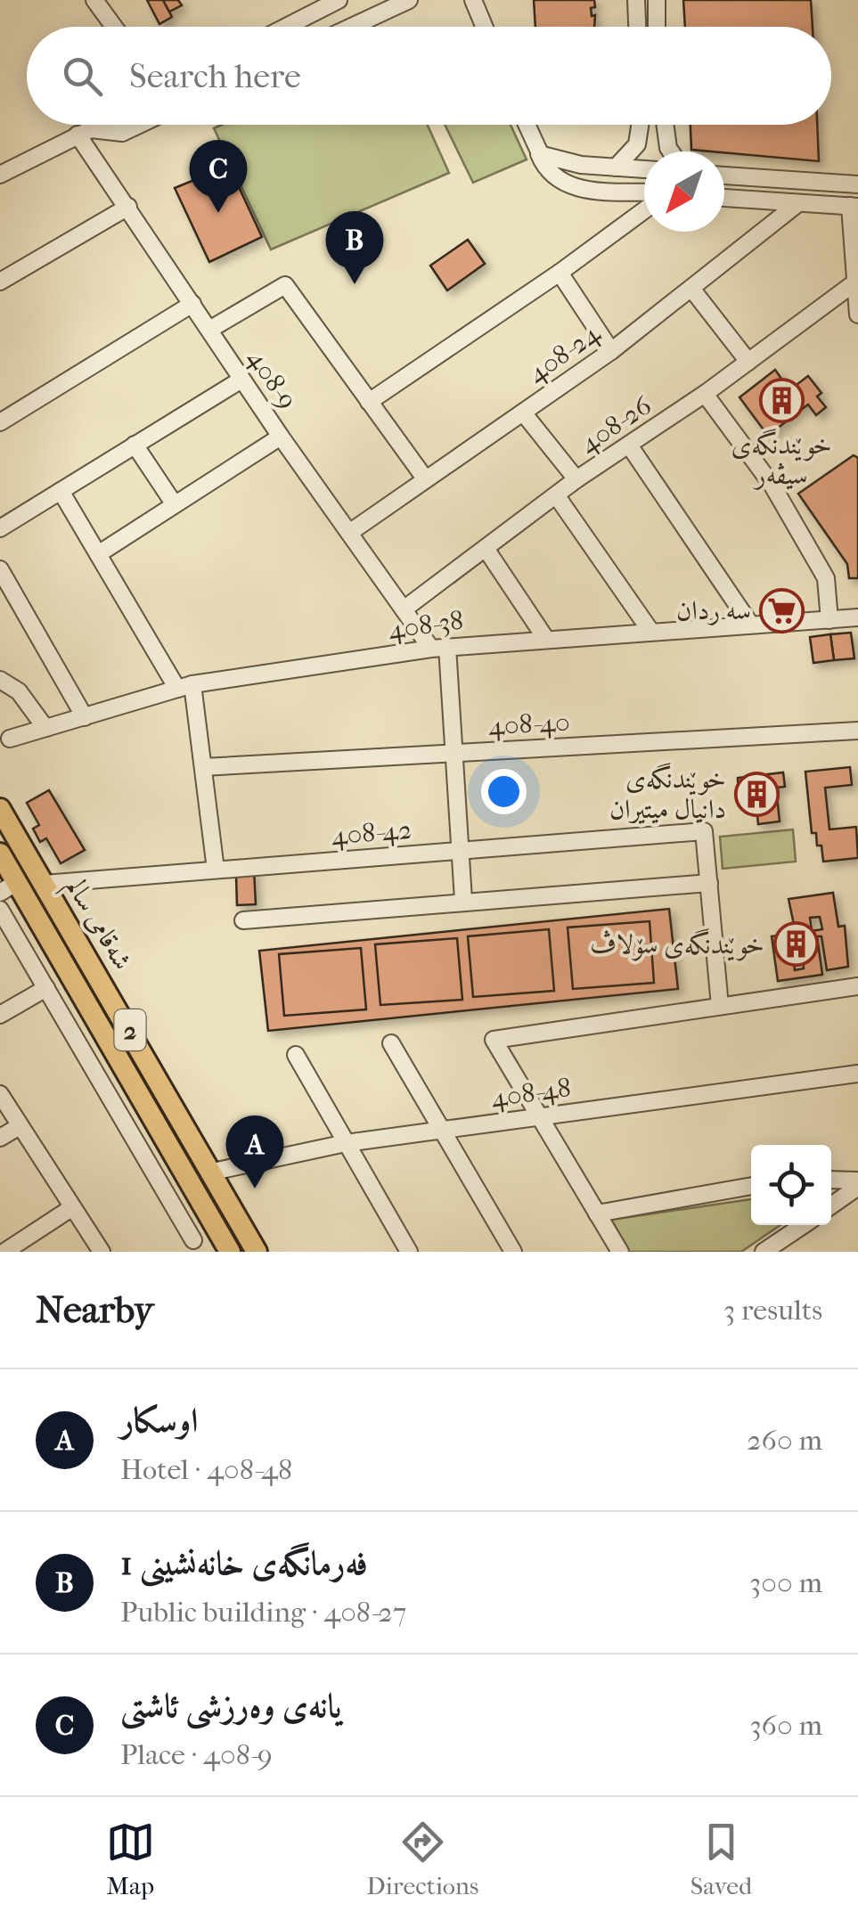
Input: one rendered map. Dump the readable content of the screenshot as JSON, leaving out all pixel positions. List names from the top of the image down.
{
  "streets": {
    "main road": ["شەقامی سالم", "2"],
    "street": [
      "408-24",
      "408-9",
      "408-26",
      "408-38",
      "408-40",
      "408-42",
      "408-48"
    ]
  },
  "crossings": [
    ["408-24", "408-9"],
    ["408-9", "408-26"],
    ["408-9", "408-38"],
    ["408-42", "شەقامی سالم"],
    ["شەقامی سالم", "408-48"]
  ],
  "places": {
    "building": ["خوێندنگەی سیڤەر", "خوێندنگەی دانیال میتیران", "خوێندنگەی سۆلاڤ"],
    "supermarket": ["سه ردان"]
  },
  "north": "bottom left",
  "page": {
    "search": "Search here",
    "pins": ["C", "B", "A"],
    "heading": ["Nearby", "3 results"],
    "list": [
      {
        "mark": "A",
        "name": "اوسكار",
        "note": "Hotel · 408-48",
        "value": "260 m"
      },
      {
        "mark": "B",
        "name": "فەرمانگەی خانەنشینی 1",
        "note": "Public building · 408-27",
        "value": "300 m"
      },
      {
        "mark": "C",
        "name": "یانەی وەرزشی ئاشتی",
        "note": "Place · 408-9",
        "value": "360 m"
      }
    ],
    "nav": ["Map", "Directions", "Saved"]
  }
}
